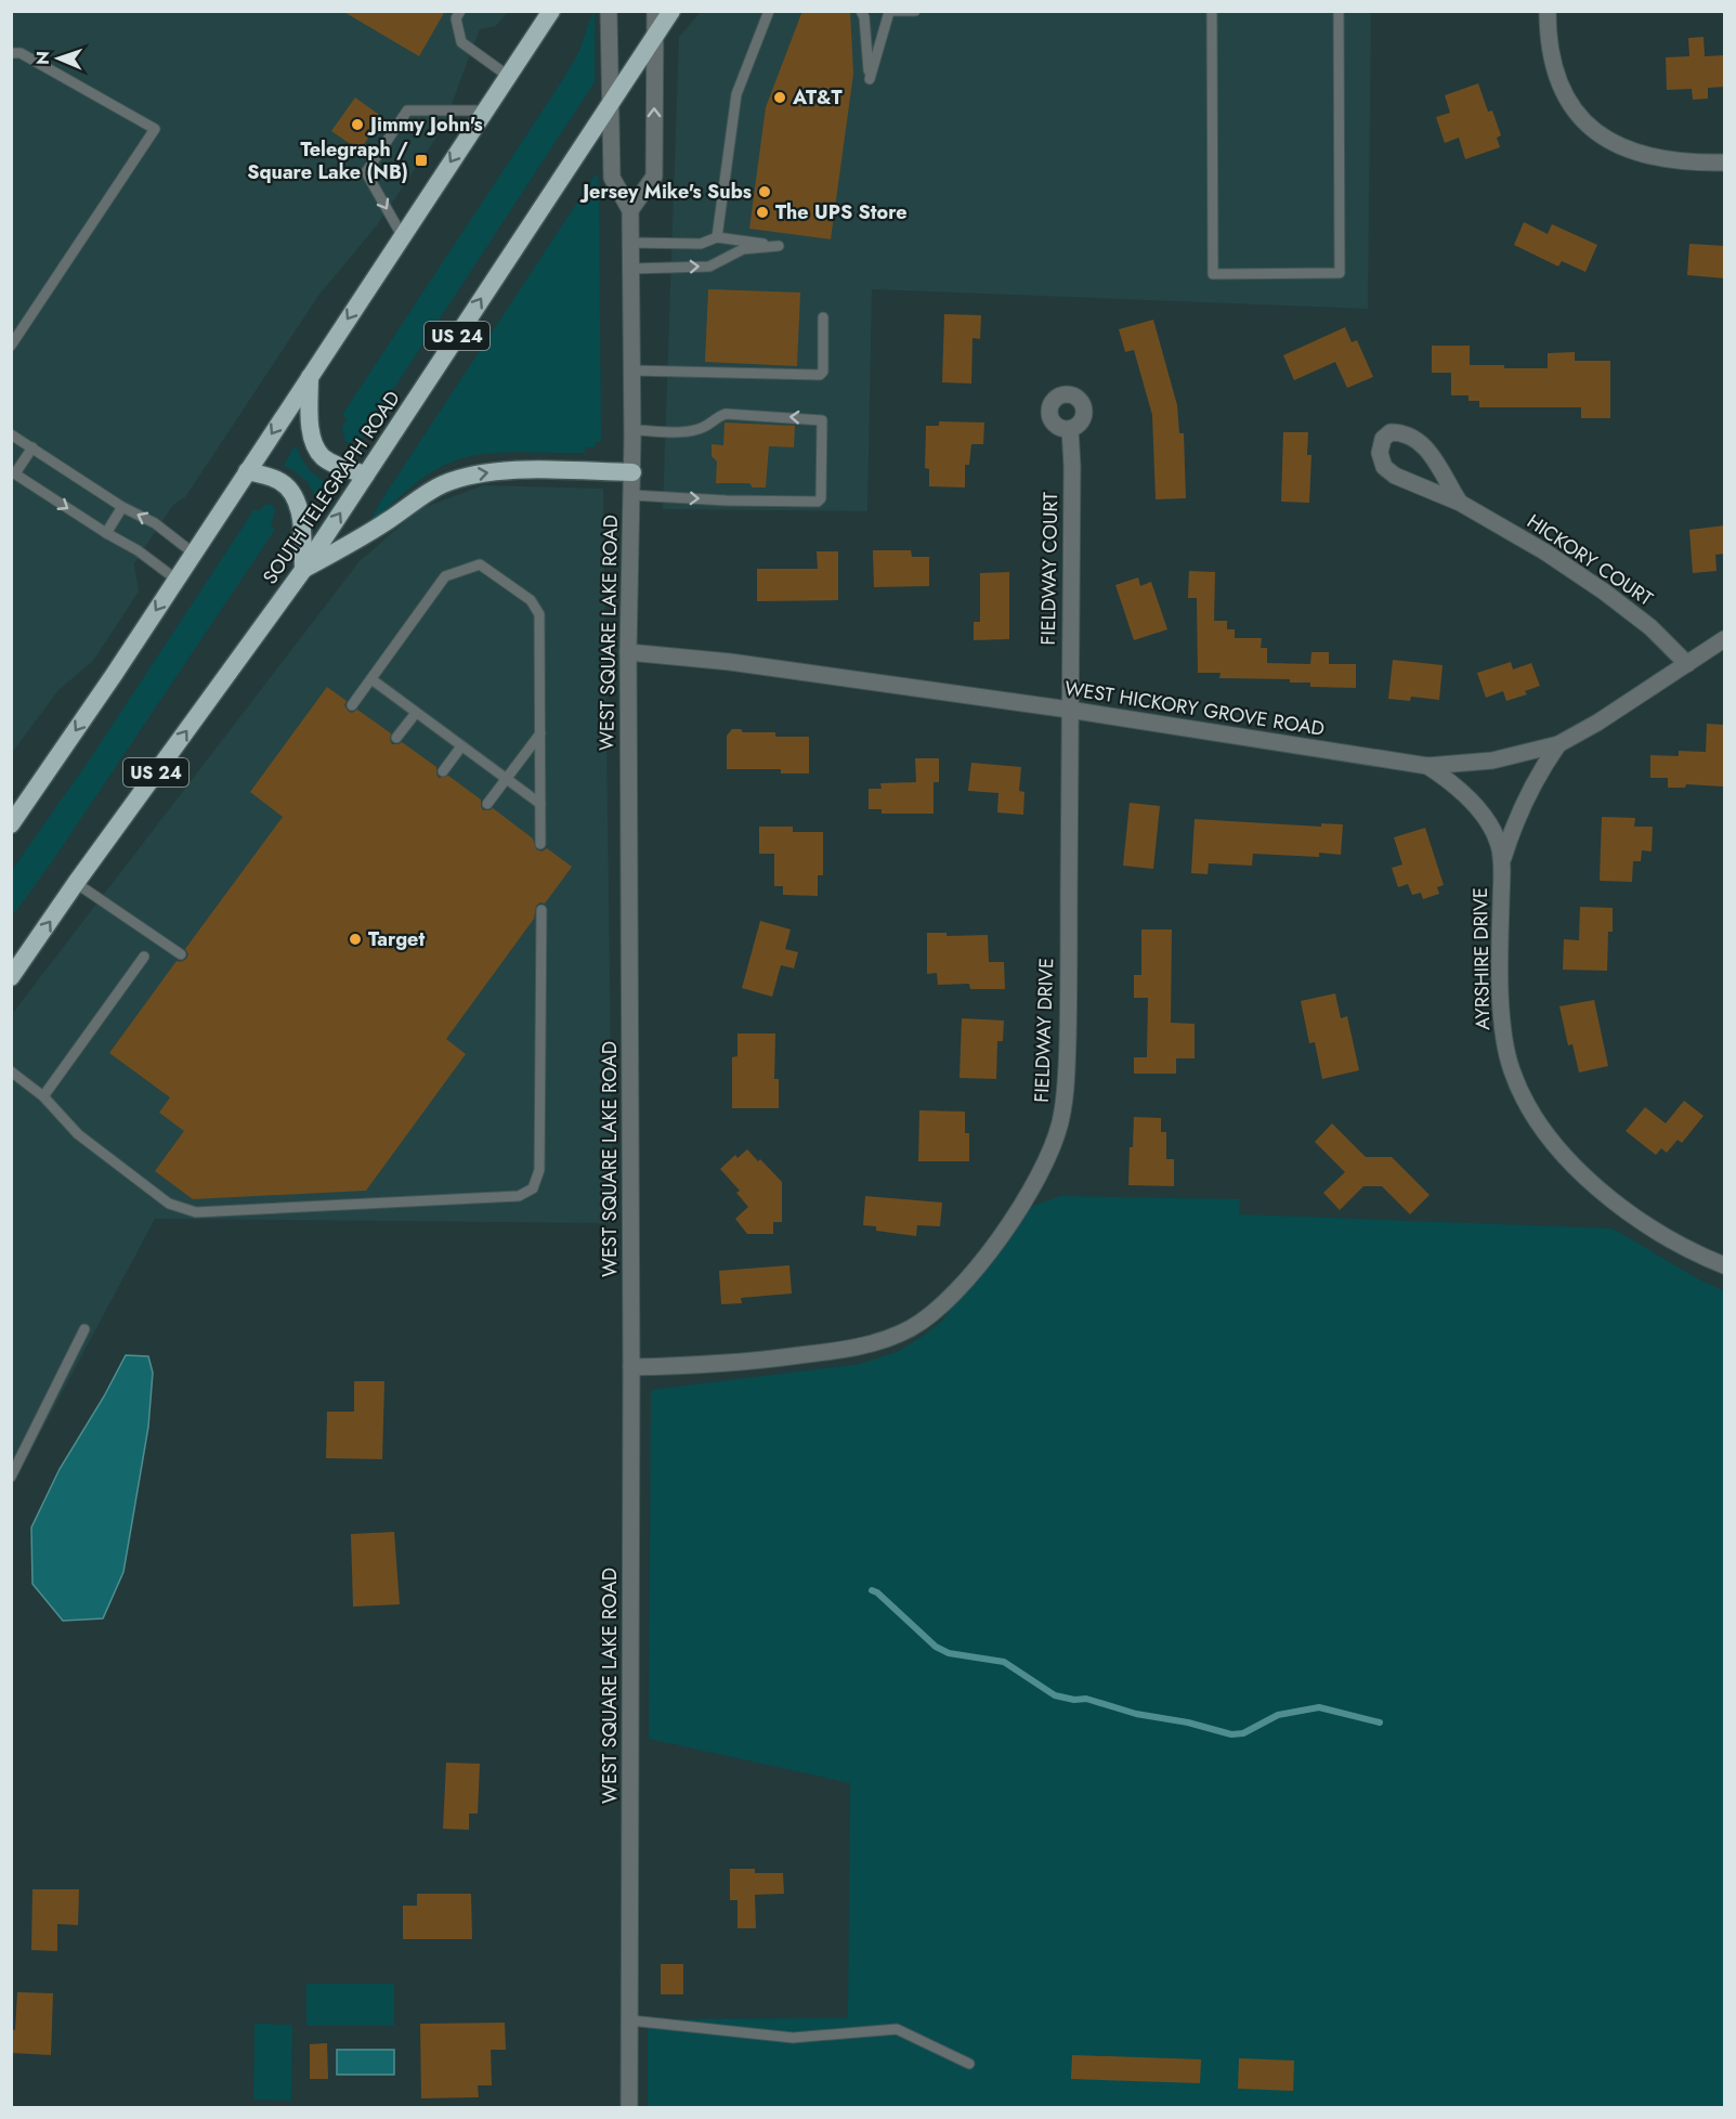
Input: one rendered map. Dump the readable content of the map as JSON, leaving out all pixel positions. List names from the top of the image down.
{
  "streets": {
    "highway": ["US 24", "SOUTH TELEGRAPH ROAD"],
    "street": [
      "HICKORY COURT",
      "FIELDWAY COURT",
      "WEST SQUARE LAKE ROAD",
      "WEST HICKORY GROVE ROAD",
      "AYRSHIRE DRIVE",
      "FIELDWAY DRIVE"
    ]
  },
  "crossings": [
    ["SOUTH TELEGRAPH ROAD", "WEST SQUARE LAKE ROAD"],
    ["HICKORY COURT", "WEST HICKORY GROVE ROAD"],
    ["FIELDWAY COURT", "WEST HICKORY GROVE ROAD"],
    ["FIELDWAY COURT", "FIELDWAY DRIVE"],
    ["WEST SQUARE LAKE ROAD", "WEST HICKORY GROVE ROAD"],
    ["WEST SQUARE LAKE ROAD", "FIELDWAY DRIVE"],
    ["WEST HICKORY GROVE ROAD", "AYRSHIRE DRIVE"],
    ["WEST HICKORY GROVE ROAD", "FIELDWAY DRIVE"]
  ],
  "places": {
    "other": [
      "AT&T",
      "Jimmy John's",
      "Jersey Mike's Subs",
      "The UPS Store",
      "Target"
    ],
    "transit": ["Telegraph / Square Lake (NB)"]
  },
  "north": "left"
}
